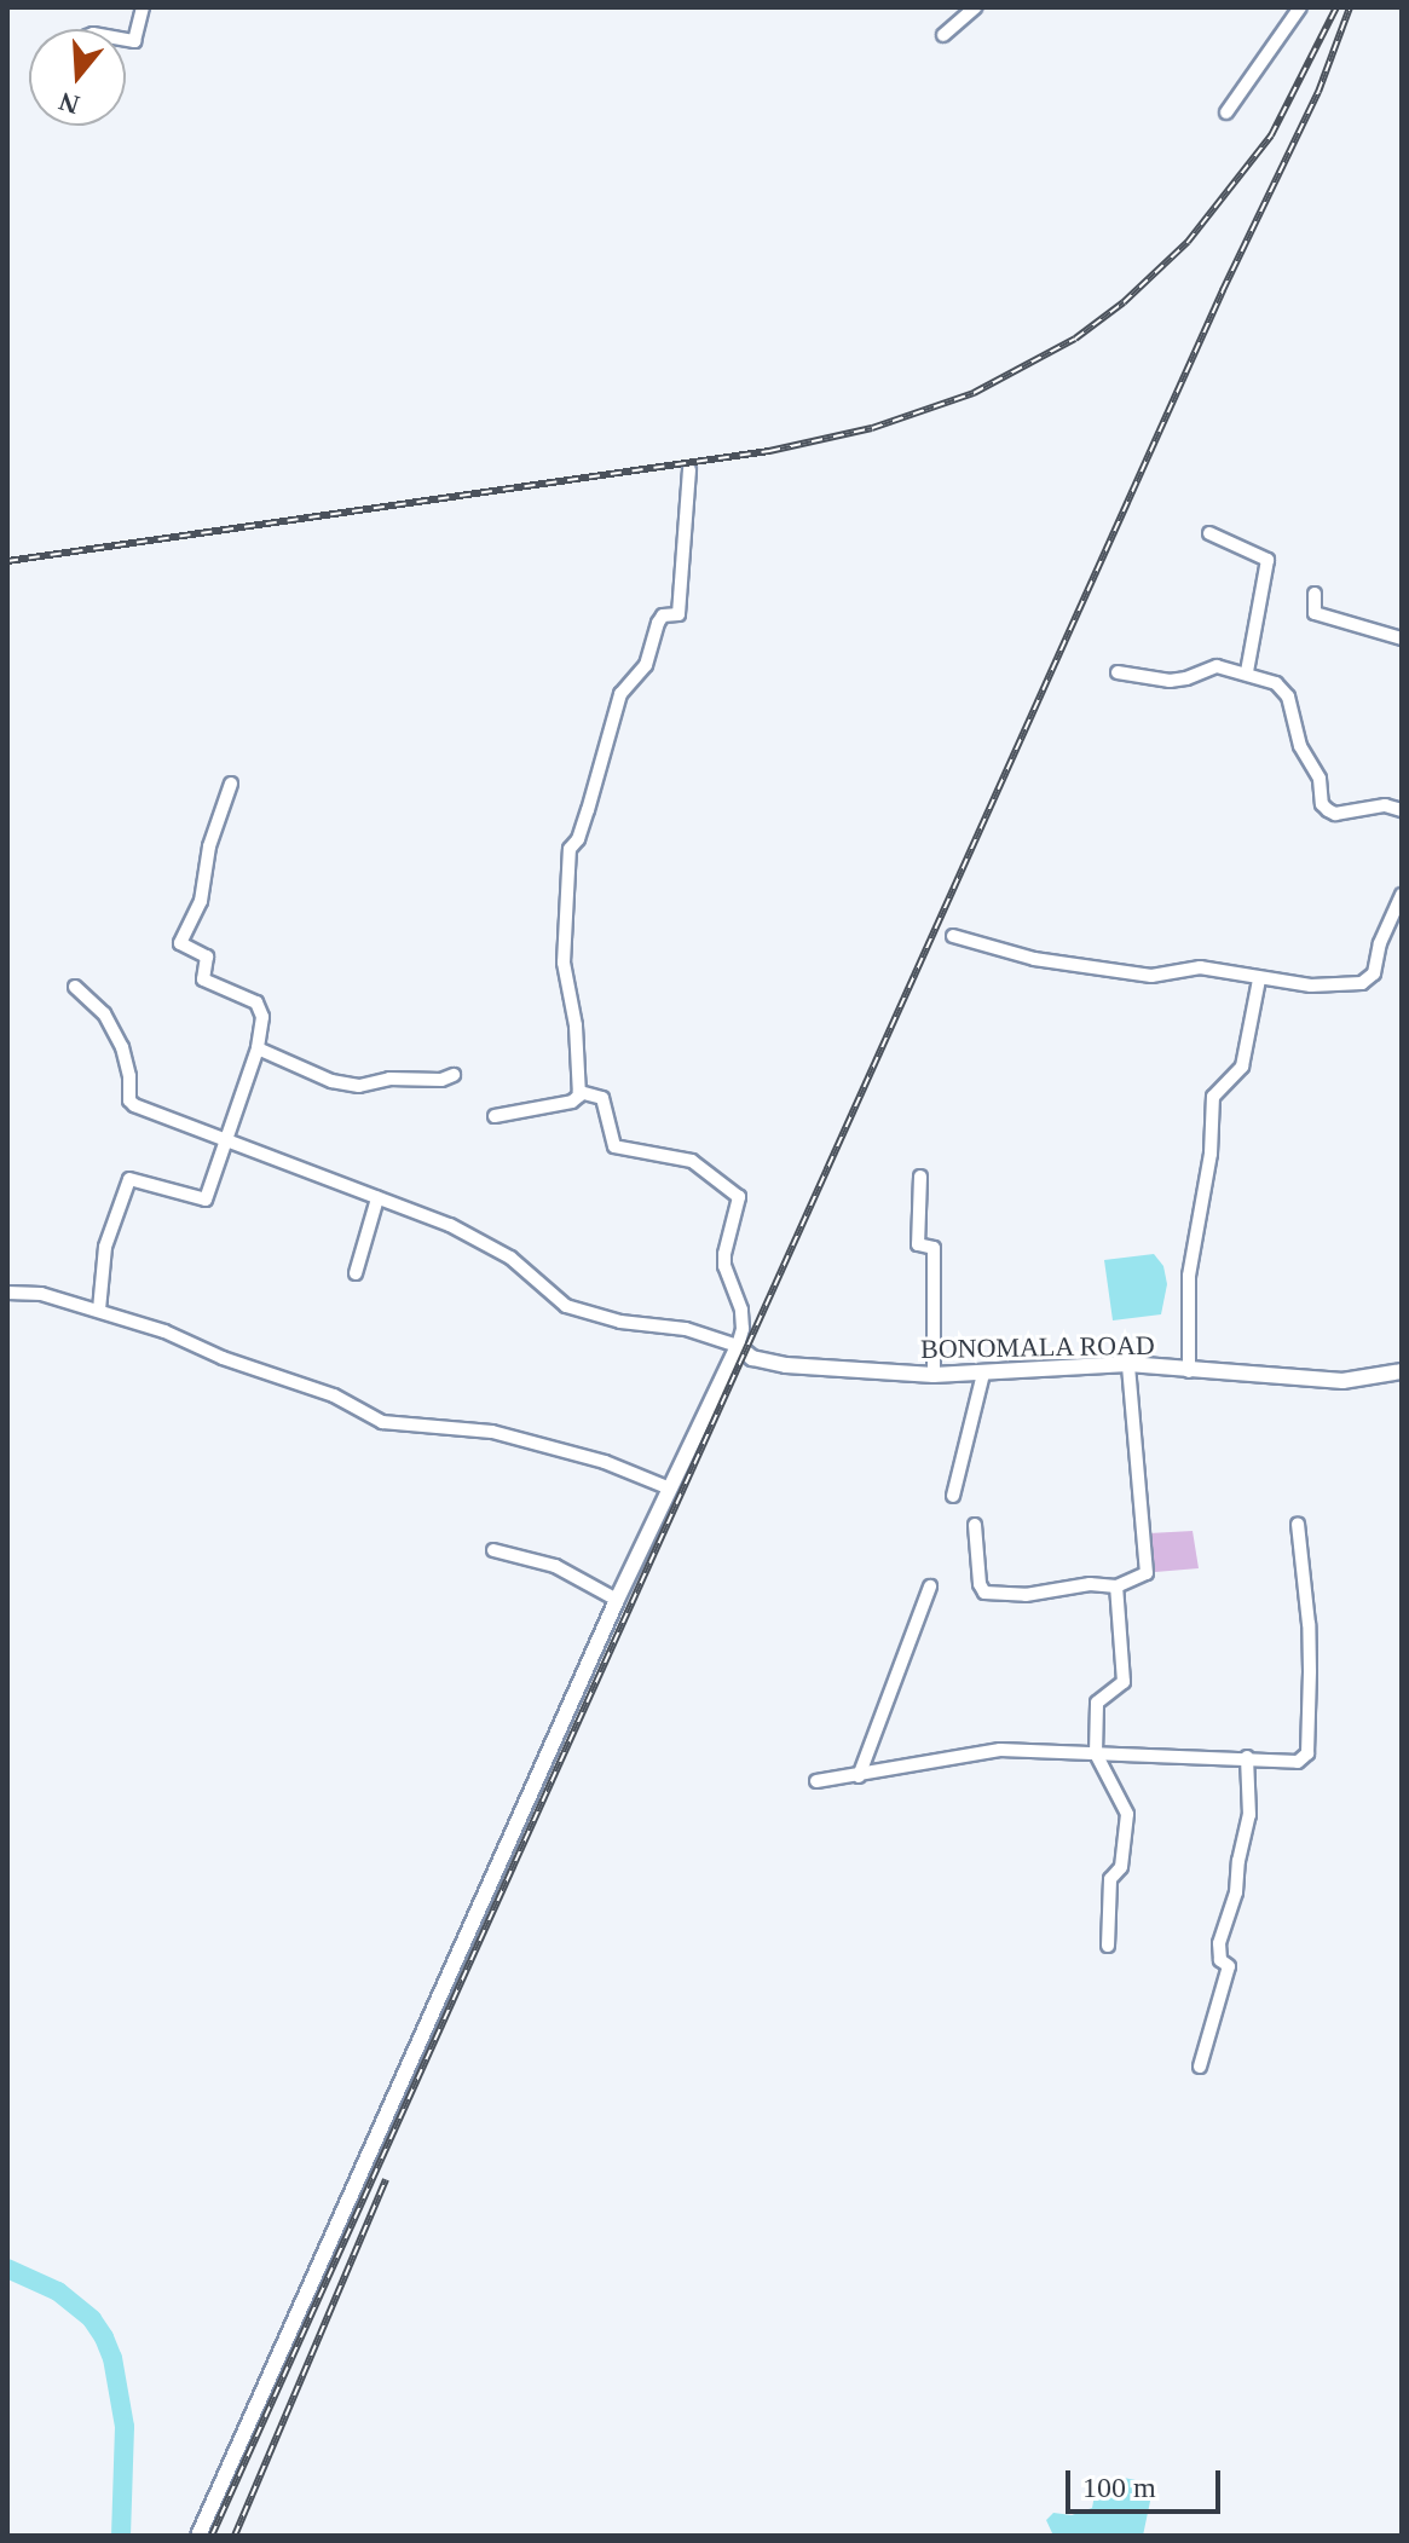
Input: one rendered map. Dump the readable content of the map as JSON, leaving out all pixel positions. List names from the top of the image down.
{
  "streets": {
    "street": ["BONOMALA ROAD"]
  },
  "scale_bar": "100 m",
  "north": "bottom"
}
